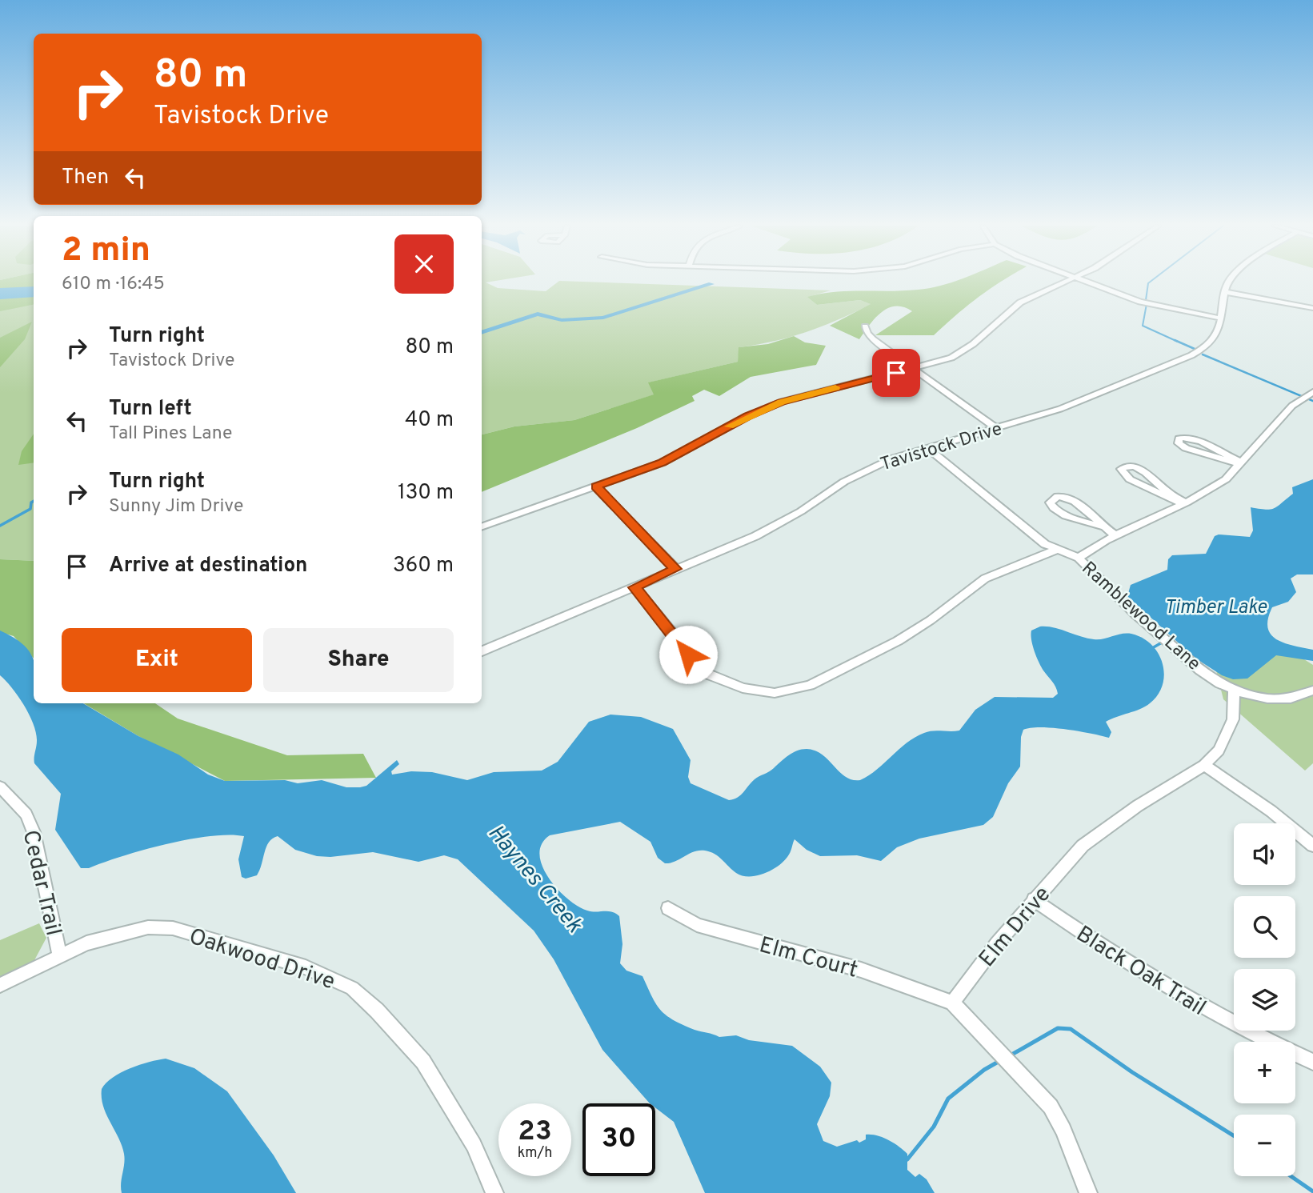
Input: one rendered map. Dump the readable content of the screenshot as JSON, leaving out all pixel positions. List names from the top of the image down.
{
  "streets": {
    "street": [
      "Tavistock Drive",
      "Ramblewood Lane",
      "Cedar Trail",
      "Elm Drive",
      "Elm Court",
      "Oakwood Drive",
      "Black Oak Trail"
    ]
  },
  "crossings": [
    ["Ramblewood Lane", "Elm Drive"],
    ["Cedar Trail", "Oakwood Drive"],
    ["Elm Drive", "Elm Court"],
    ["Elm Drive", "Black Oak Trail"]
  ],
  "water": ["Timber Lake", "Haynes Creek"],
  "page": {
    "turn": ["80 m", "Tavistock Drive"],
    "then": "Then",
    "heading": ["2 min", "610 m · 16:45"],
    "list": [
      {
        "name": "Turn right",
        "note": "Tavistock Drive",
        "value": "80 m"
      },
      {
        "name": "Turn left",
        "note": "Tall Pines Lane",
        "value": "40 m"
      },
      {
        "name": "Turn right",
        "note": "Sunny Jim Drive",
        "value": "130 m"
      },
      {
        "name": "Arrive at destination",
        "value": "360 m"
      }
    ],
    "buttons": ["Exit", "Share"],
    "map_buttons": ["+", "−"],
    "speed": "23 km/h",
    "limit": "30"
  }
}
